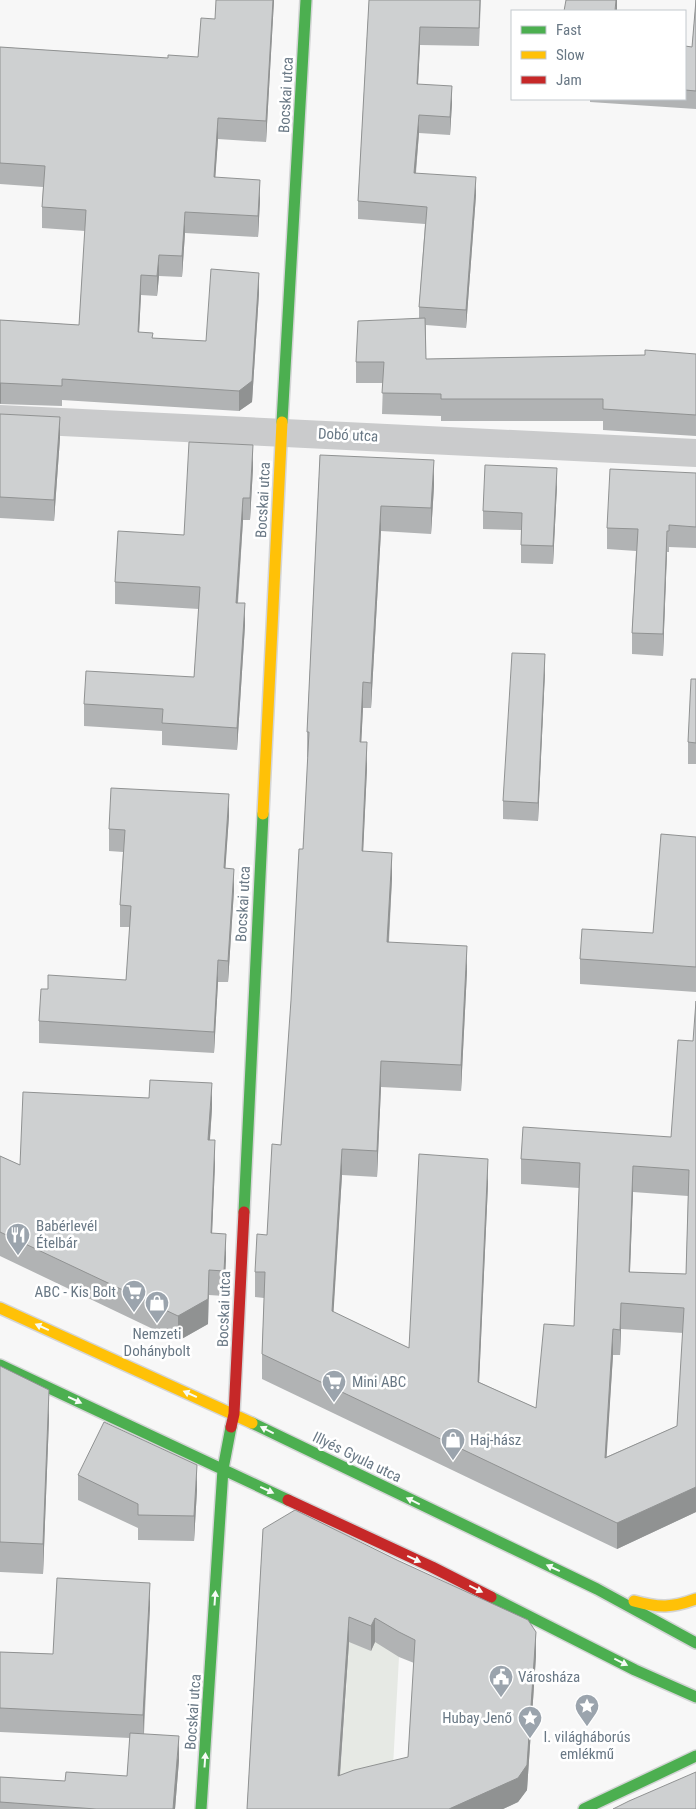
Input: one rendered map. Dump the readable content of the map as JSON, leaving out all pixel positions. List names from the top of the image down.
{
  "streets": {
    "street": ["Bocskai utca", "Dobó utca", "Illyés Gyula utca"]
  },
  "crossings": [
    ["Bocskai utca", "Dobó utca"],
    ["Bocskai utca", "Illyés Gyula utca"]
  ],
  "places": {
    "restaurant": ["Babérlevél Ételbár"],
    "supermarket": ["ABC - Kis Bolt", "Mini ABC"],
    "shop": ["Nemzeti Dohánybolt", "Haj-hász"],
    "public building": ["Városháza"],
    "place": ["I. világháborús emlékmű", "Hubay Jenő"]
  },
  "legend": ["Fast", "Slow", "Jam"]
}
